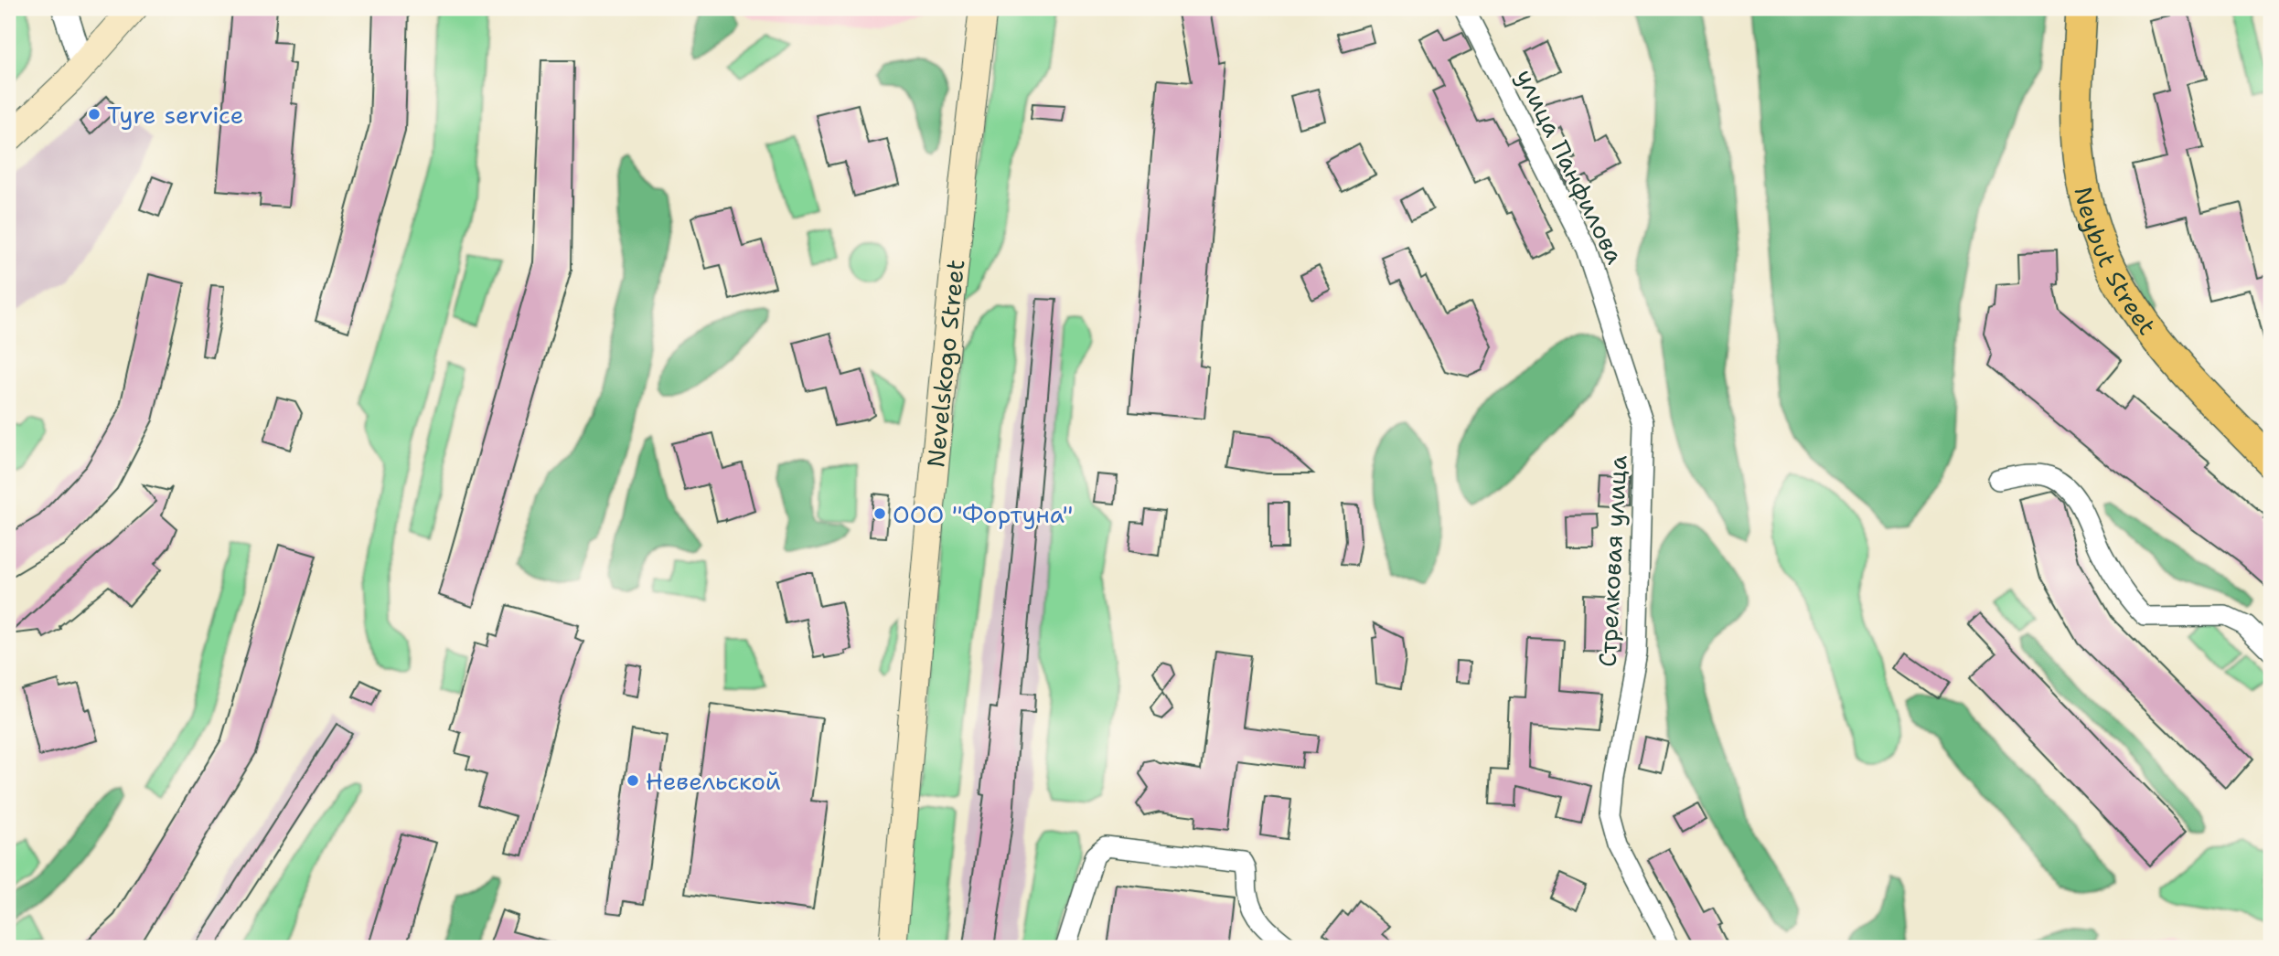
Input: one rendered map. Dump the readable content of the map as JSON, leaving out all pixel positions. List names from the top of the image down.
{
  "streets": {
    "main road": ["Neybut Street", "Nevelskogo Street"],
    "street": ["улица Панфилова", "Стрелковая улица"]
  },
  "crossings": [
    ["улица Панфилова", "Стрелковая улица"]
  ],
  "places": ["Tyre service", "ООО \"Фортуна\"", "Невельской"]
}
